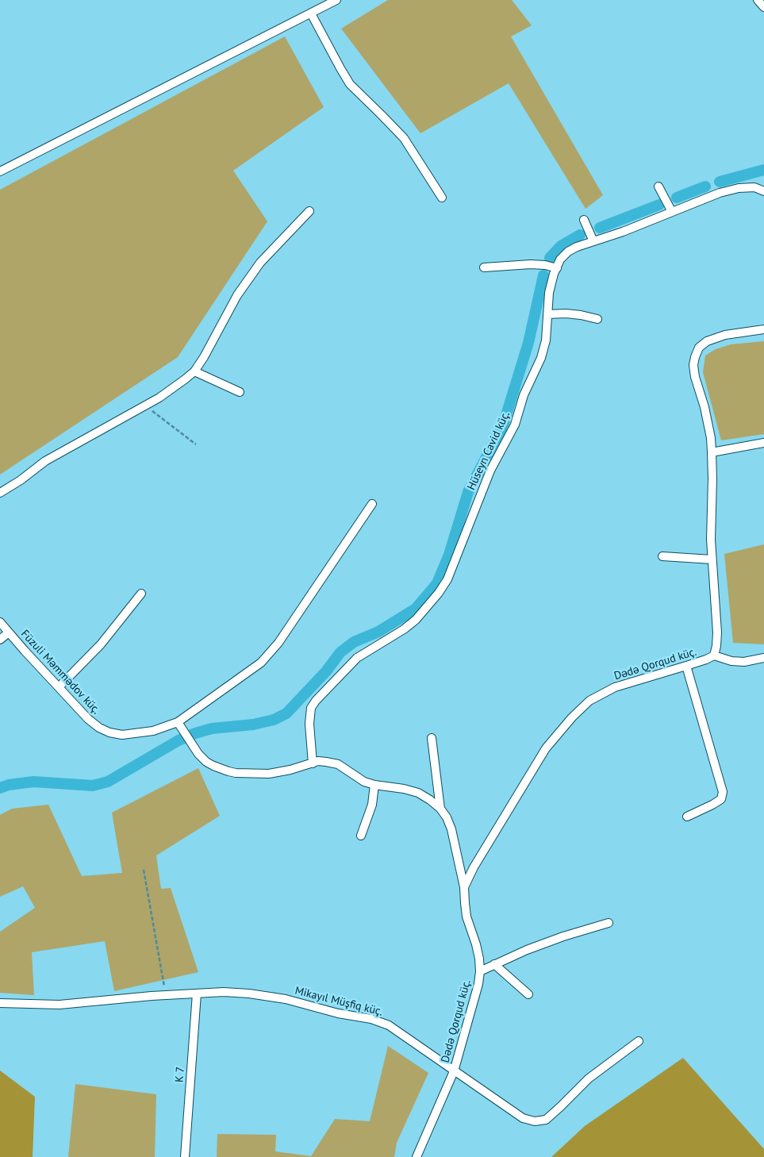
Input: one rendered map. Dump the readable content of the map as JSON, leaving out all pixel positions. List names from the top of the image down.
{
  "streets": {
    "street": [
      "Hüseyn Cavid küç.",
      "Dədə Qorqud küç.",
      "Füzuli Məmmədov küç.",
      "Mikayıl Müşfiq küç.",
      "K 7"
    ]
  },
  "crossings": [
    ["Dədə Qorqud küç.", "Mikayıl Müşfiq küç."],
    ["Mikayıl Müşfiq küç.", "K 7"]
  ]
}
